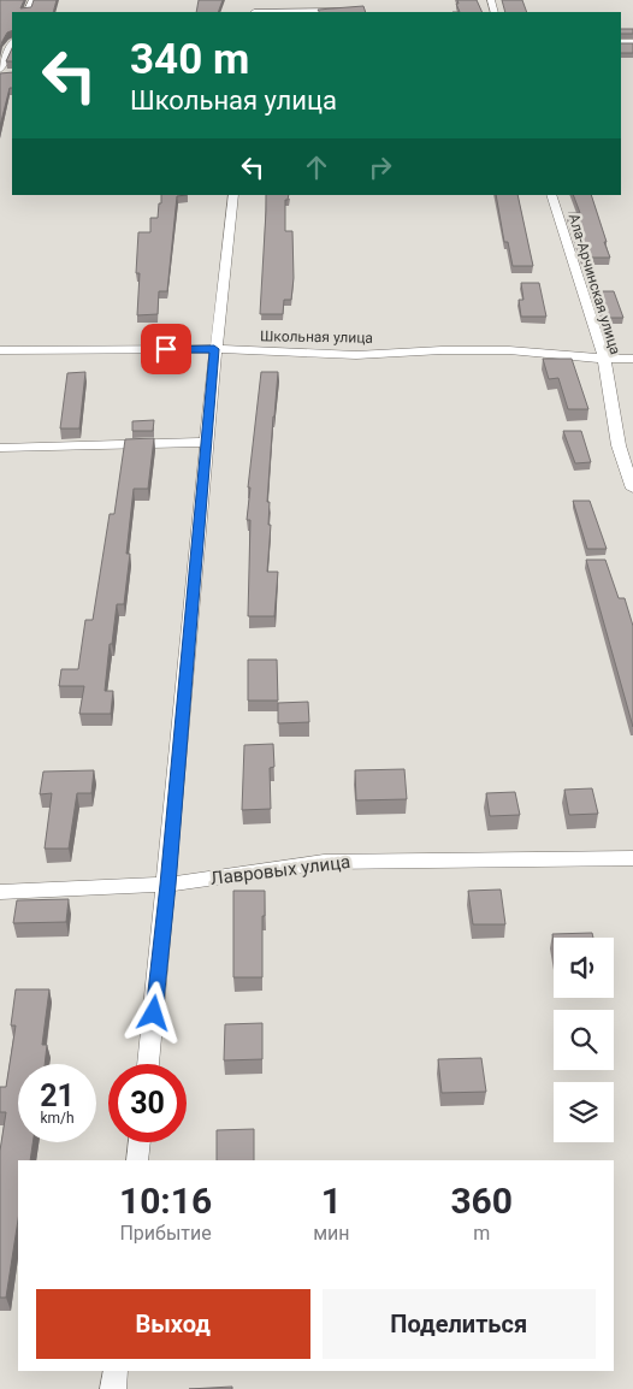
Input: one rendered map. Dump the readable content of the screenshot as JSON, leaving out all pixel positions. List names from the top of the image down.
{
  "streets": {
    "street": ["Ала-Арчинская улица", "Школьная улица", "Лавровых улица"]
  },
  "crossings": [
    ["Ала-Арчинская улица", "Школьная улица"]
  ],
  "page": {
    "turn": ["340 m", "Школьная улица"],
    "speed": "21 km/h",
    "limit": "30",
    "eta": [
      "10:16",
      "Прибытие",
      "1",
      "мин",
      "360",
      "m"
    ],
    "buttons": ["Выход", "Поделиться"]
  }
}
